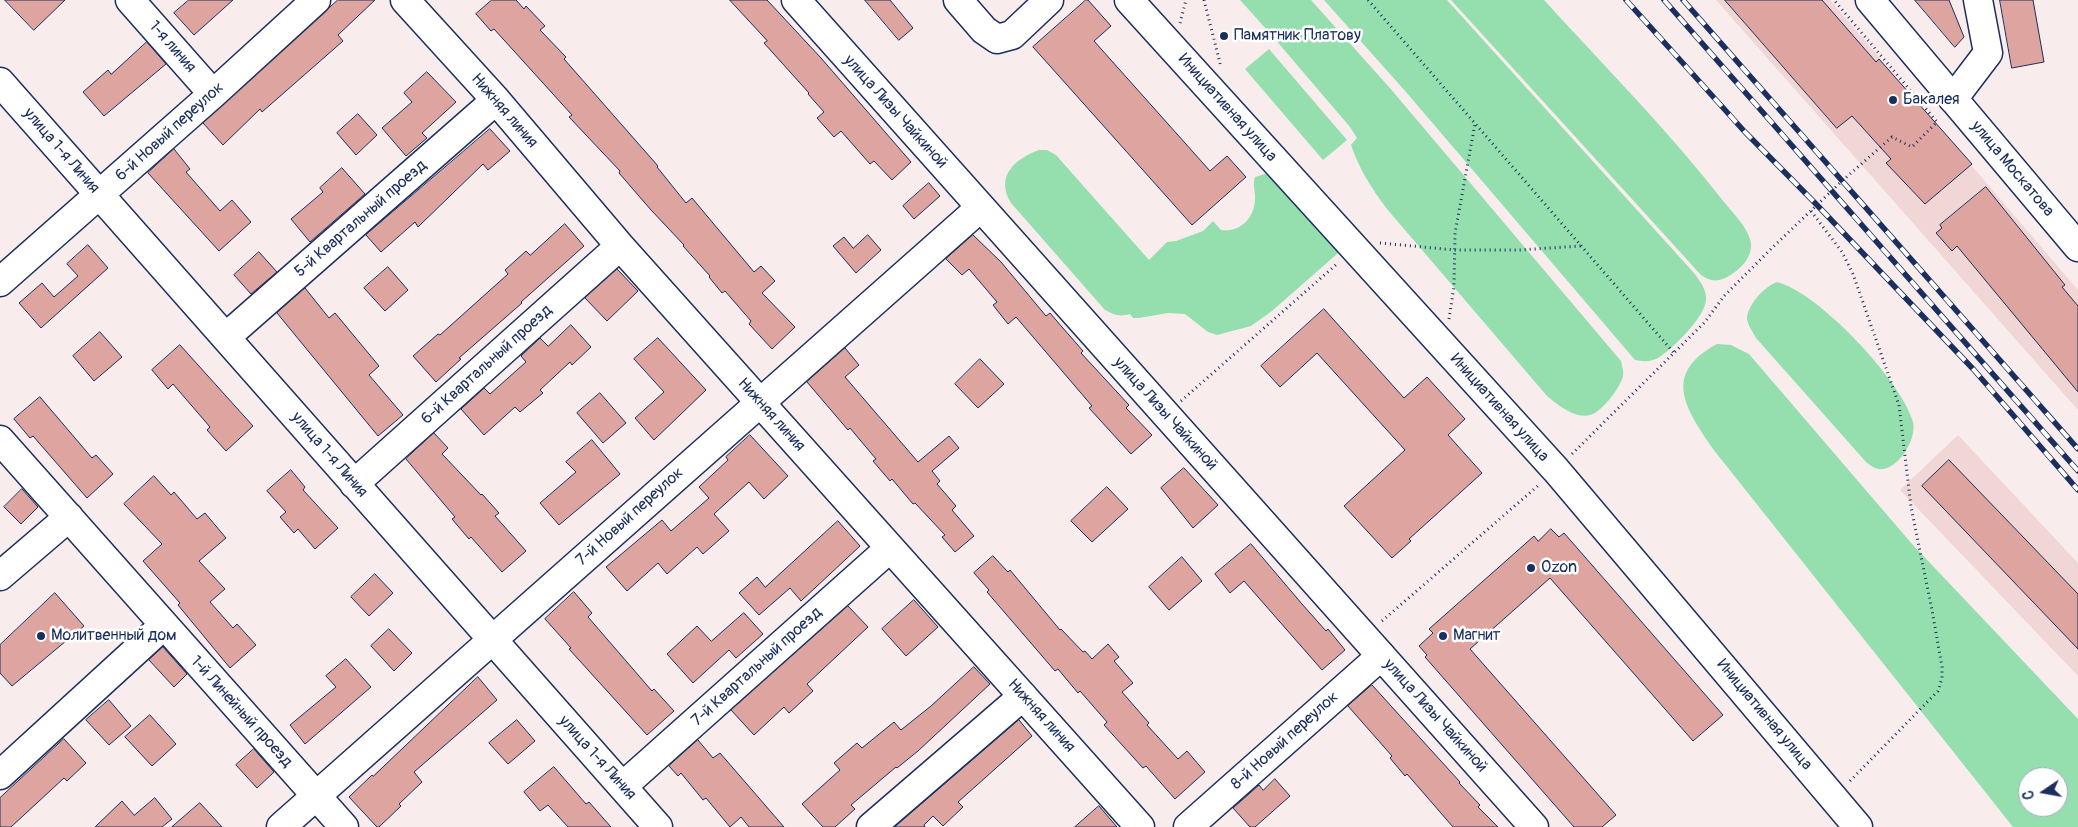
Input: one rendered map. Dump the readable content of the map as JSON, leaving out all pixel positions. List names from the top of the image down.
{
  "streets": {
    "street": [
      "1-я линия",
      "Инициативная улица",
      "Нижняя линия",
      "улица Лизы Чайкиной",
      "6-й Новый переулок",
      "улица 1-я Линия",
      "улица Москатова",
      "5-й Квартальный проезд",
      "6-й Квартальный проезд",
      "7-й Новый переулок",
      "7-й Квартальный проезд",
      "1-й Линейный проезд",
      "8-й Новый переулок"
    ]
  },
  "crossings": [
    ["1-я линия", "6-й Новый переулок"],
    ["Нижняя линия", "5-й Квартальный проезд"],
    ["Нижняя линия", "6-й Квартальный проезд"],
    ["Нижняя линия", "7-й Новый переулок"],
    ["Нижняя линия", "7-й Квартальный проезд"],
    ["улица Лизы Чайкиной", "7-й Новый переулок"],
    ["улица Лизы Чайкиной", "8-й Новый переулок"],
    ["6-й Новый переулок", "улица 1-я Линия"],
    ["улица 1-я Линия", "5-й Квартальный проезд"],
    ["улица 1-я Линия", "6-й Квартальный проезд"],
    ["улица 1-я Линия", "7-й Новый переулок"],
    ["улица 1-я Линия", "7-й Квартальный проезд"],
    ["7-й Новый переулок", "1-й Линейный проезд"]
  ],
  "places": [
    "Памятник Платову",
    "Бакалея",
    "Ozon",
    "Молитвенный дом",
    "Магнит"
  ],
  "north": "left"
}
